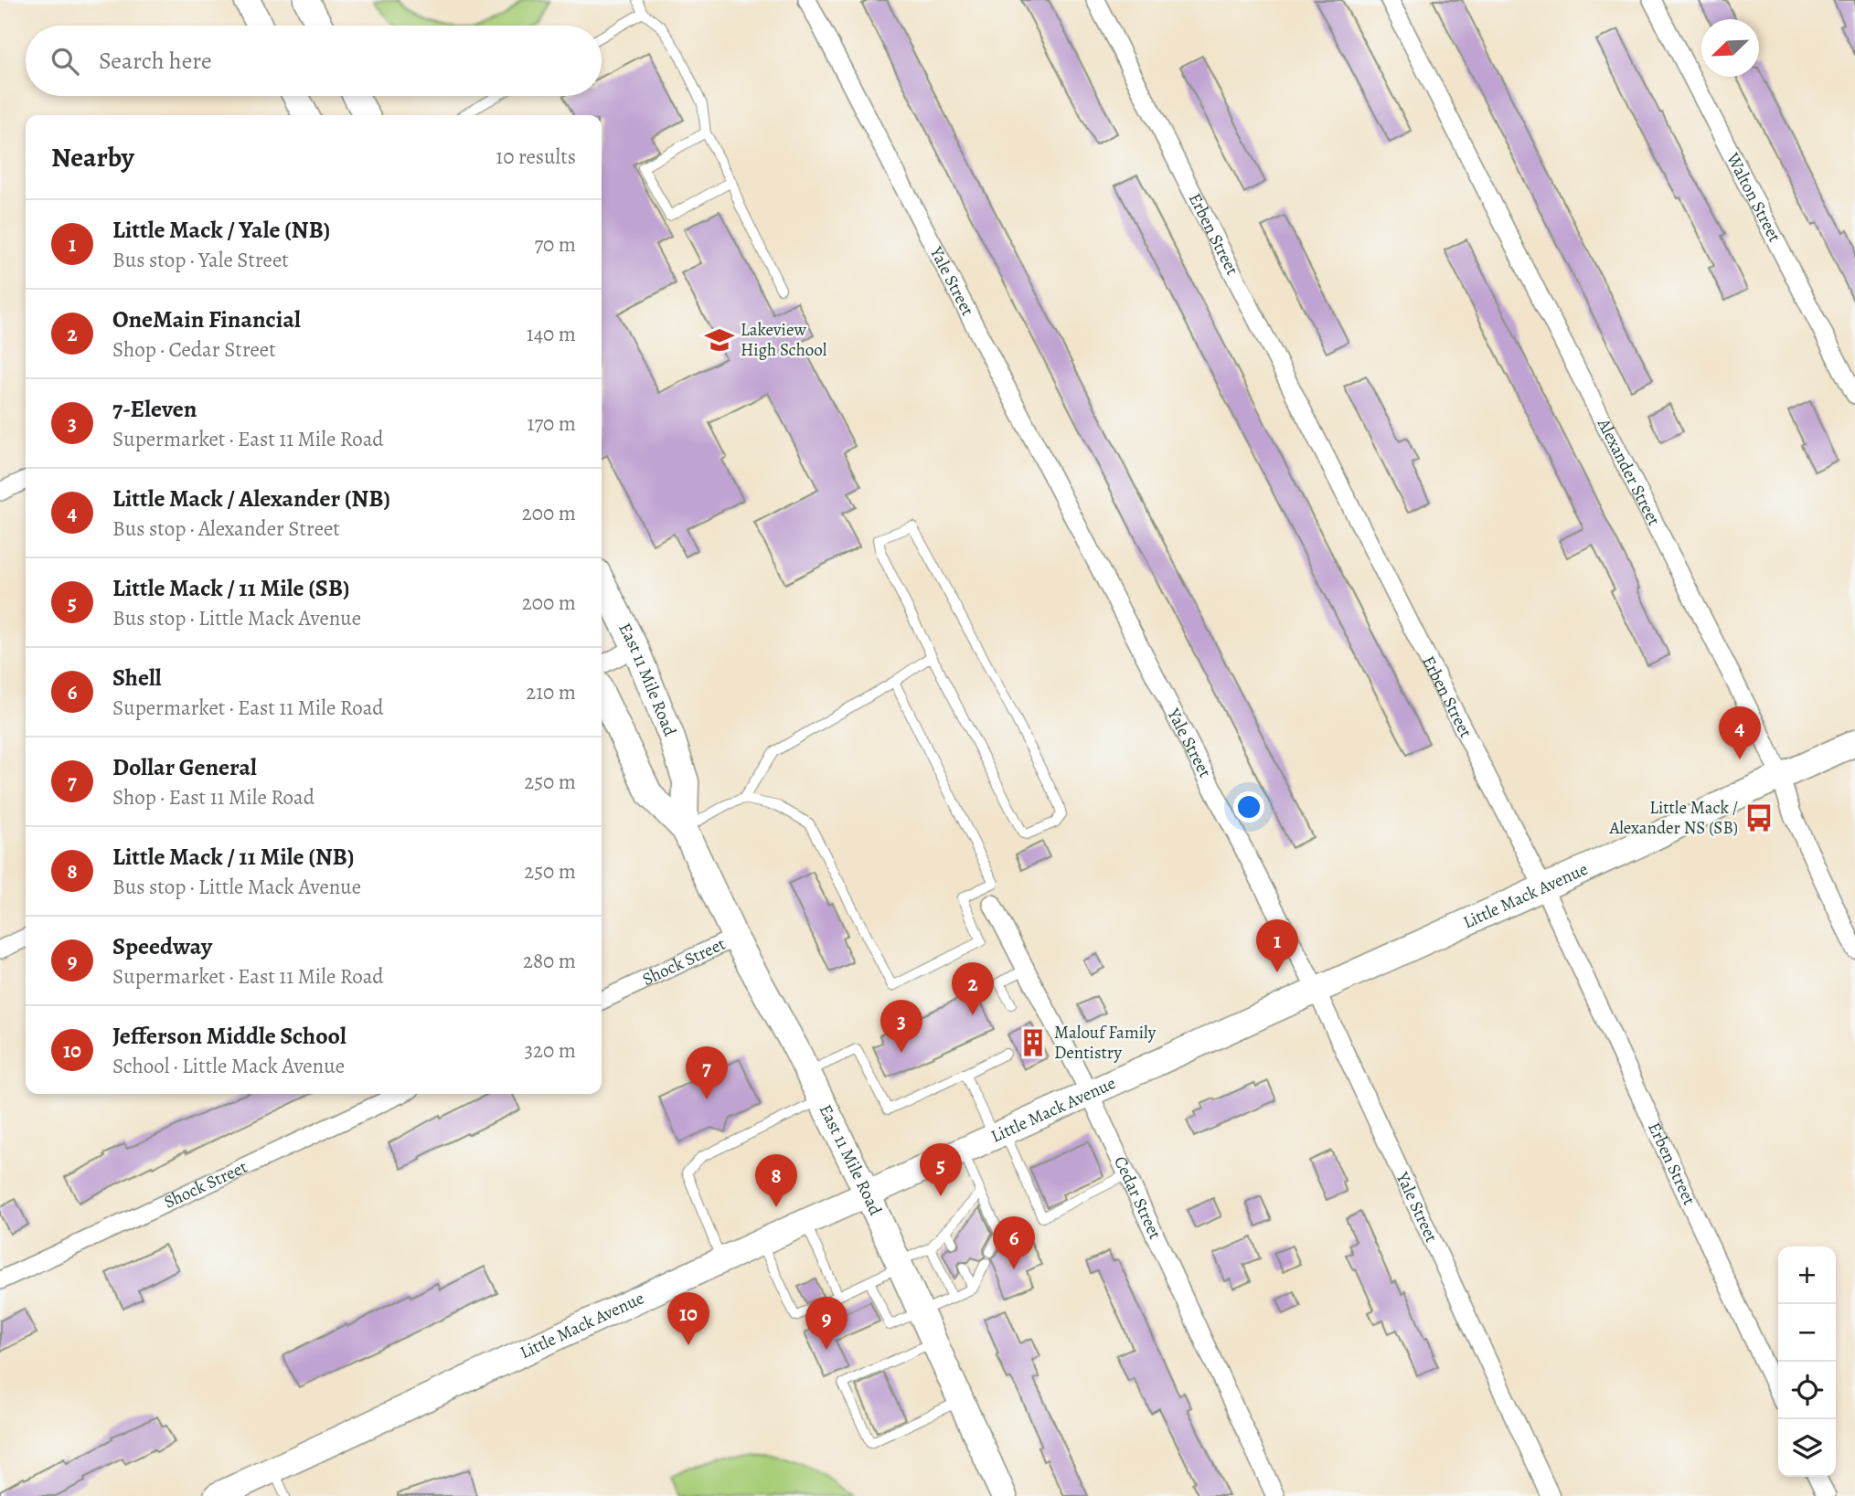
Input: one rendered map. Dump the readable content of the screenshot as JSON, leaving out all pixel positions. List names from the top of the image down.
{
  "streets": {
    "main road": ["East 11 Mile Road", "Little Mack Avenue"],
    "street": [
      "Walton Street",
      "Erben Street",
      "Yale Street",
      "Alexander Street",
      "Shock Street",
      "Cedar Street"
    ]
  },
  "crossings": [
    ["Erben Street", "Little Mack Avenue"],
    ["Yale Street", "Little Mack Avenue"],
    ["Alexander Street", "Little Mack Avenue"],
    ["East 11 Mile Road", "Little Mack Avenue"],
    ["East 11 Mile Road", "Shock Street"],
    ["Little Mack Avenue", "Cedar Street"]
  ],
  "places": {
    "school or university": ["Lakeview High School"],
    "bus stop": ["Little Mack / Alexander NS (SB)"],
    "building": ["Malouf Family Dentistry"]
  },
  "north": "bottom left",
  "page": {
    "search": "Search here",
    "heading": ["Nearby", "10 results"],
    "list": [
      {
        "mark": "1",
        "name": "Little Mack / Yale (NB)",
        "note": "Bus stop · Yale Street",
        "value": "70 m"
      },
      {
        "mark": "2",
        "name": "OneMain Financial",
        "note": "Shop · Cedar Street",
        "value": "140 m"
      },
      {
        "mark": "3",
        "name": "7-Eleven",
        "note": "Supermarket · East 11 Mile Road",
        "value": "170 m"
      },
      {
        "mark": "4",
        "name": "Little Mack / Alexander (NB)",
        "note": "Bus stop · Alexander Street",
        "value": "200 m"
      },
      {
        "mark": "5",
        "name": "Little Mack / 11 Mile (SB)",
        "note": "Bus stop · Little Mack Avenue",
        "value": "200 m"
      },
      {
        "mark": "6",
        "name": "Shell",
        "note": "Supermarket · East 11 Mile Road",
        "value": "210 m"
      },
      {
        "mark": "7",
        "name": "Dollar General",
        "note": "Shop · East 11 Mile Road",
        "value": "250 m"
      },
      {
        "mark": "8",
        "name": "Little Mack / 11 Mile (NB)",
        "note": "Bus stop · Little Mack Avenue",
        "value": "250 m"
      },
      {
        "mark": "9",
        "name": "Speedway",
        "note": "Supermarket · East 11 Mile Road",
        "value": "280 m"
      },
      {
        "mark": "10",
        "name": "Jefferson Middle School",
        "note": "School · Little Mack Avenue",
        "value": "320 m"
      }
    ],
    "pins": [
      "4",
      "1",
      "2",
      "3",
      "7",
      "5",
      "8",
      "6",
      "10",
      "9"
    ],
    "map_buttons": ["+", "−"]
  }
}
